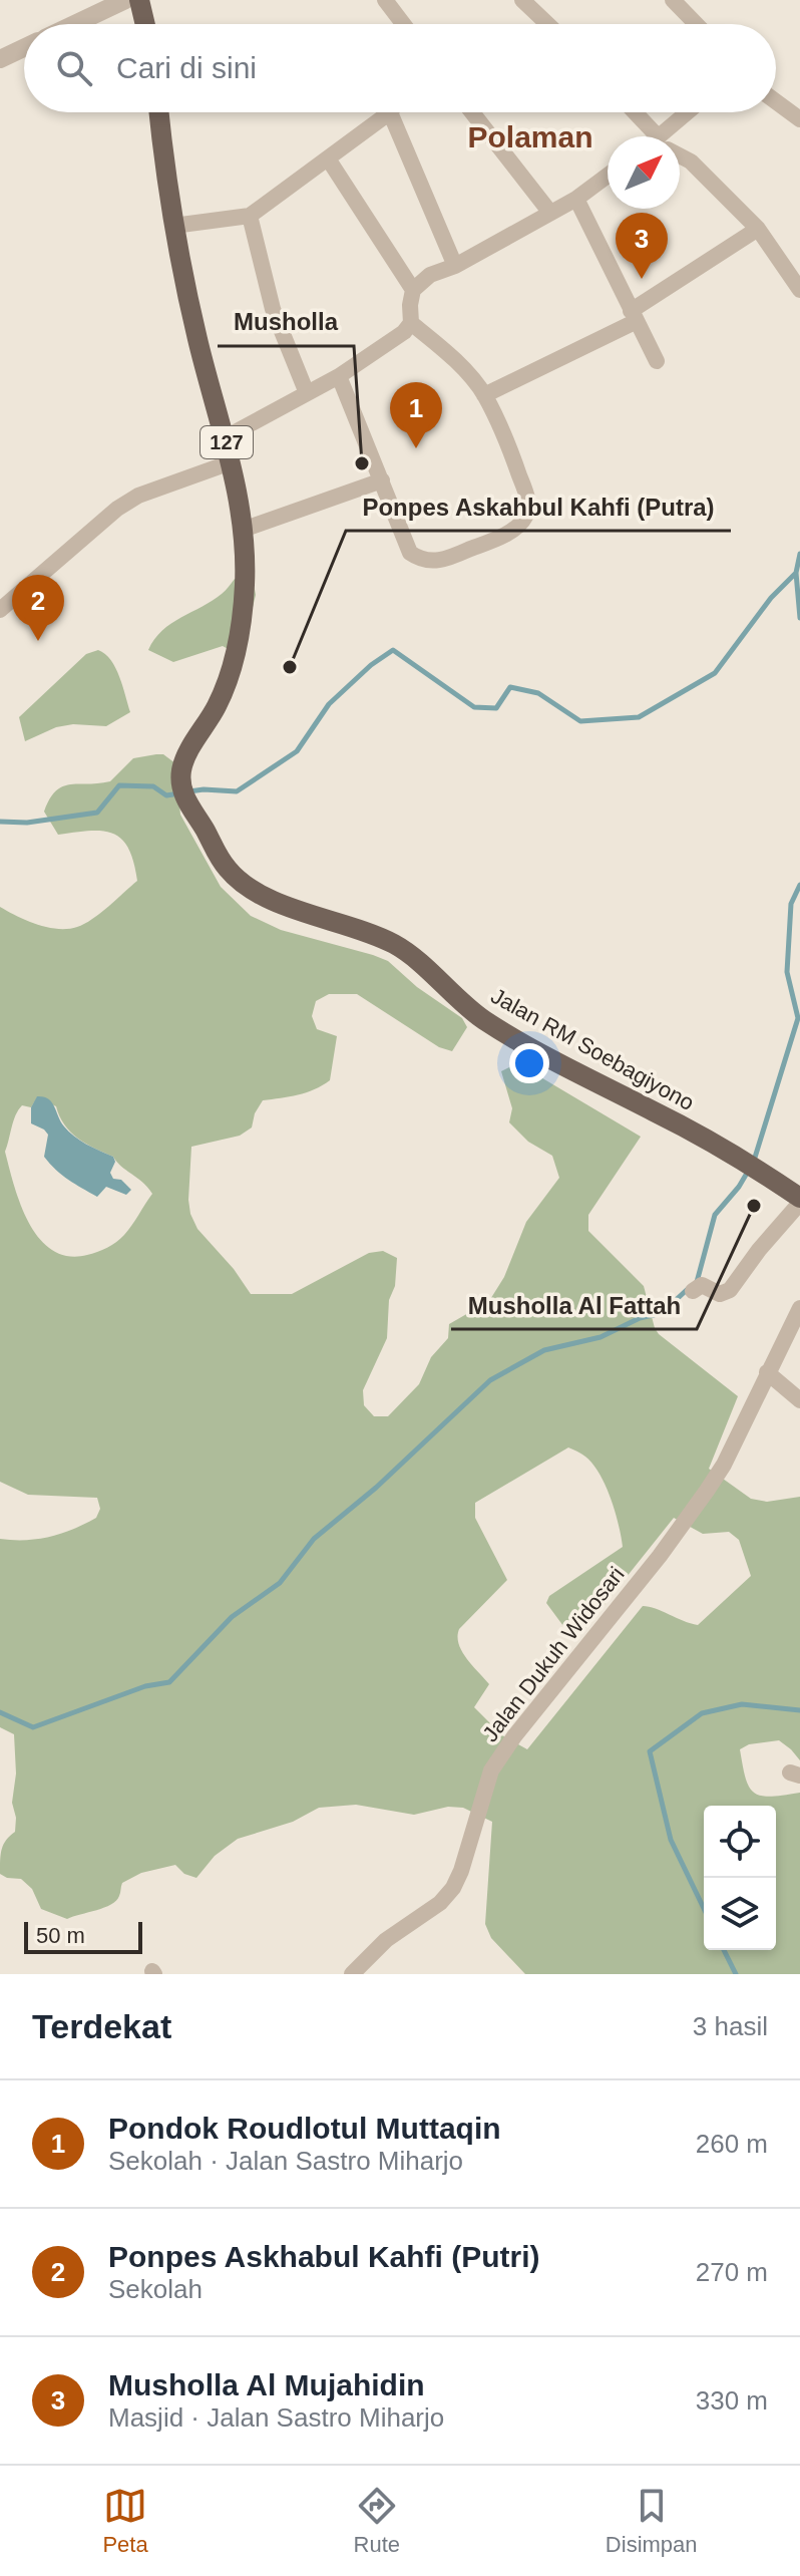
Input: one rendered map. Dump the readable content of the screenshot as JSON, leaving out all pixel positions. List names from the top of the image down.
{
  "streets": {
    "main road": ["127", "Jalan RM Soebagiyono"],
    "street": ["Jalan Dukuh Widosari"]
  },
  "districts": ["Polaman"],
  "places": ["Musholla", "Ponpes Askahbul Kahfi (Putra)", "Musholla Al Fattah"],
  "scale_bar": "50 m",
  "north": "top right",
  "page": {
    "search": "Cari di sini",
    "pins": ["3", "1", "2"],
    "scale": "50 m",
    "heading": ["Terdekat", "3 hasil"],
    "list": [
      {
        "mark": "1",
        "name": "Pondok Roudlotul Muttaqin",
        "note": "Sekolah · Jalan Sastro Miharjo",
        "value": "260 m"
      },
      {
        "mark": "2",
        "name": "Ponpes Askhabul Kahfi (Putri)",
        "note": "Sekolah",
        "value": "270 m"
      },
      {
        "mark": "3",
        "name": "Musholla Al Mujahidin",
        "note": "Masjid · Jalan Sastro Miharjo",
        "value": "330 m"
      }
    ],
    "nav": ["Peta", "Rute", "Disimpan"]
  }
}
